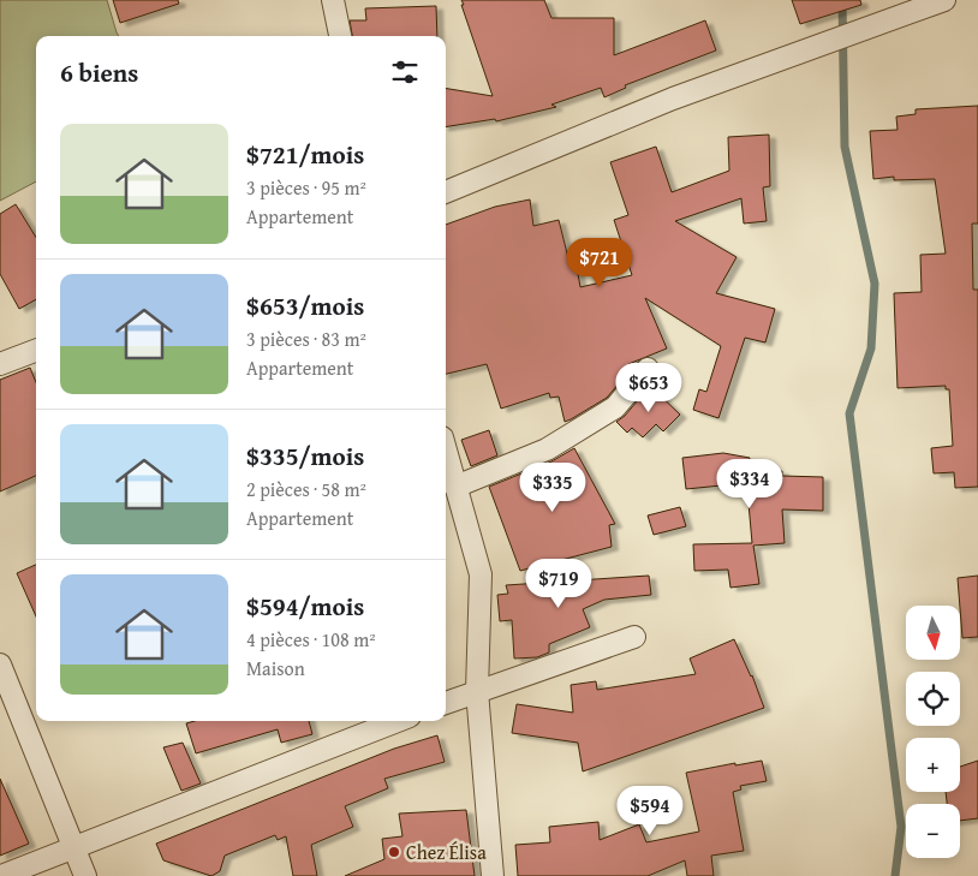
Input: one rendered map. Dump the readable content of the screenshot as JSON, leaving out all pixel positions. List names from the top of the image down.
{
  "places": ["Chez Élisa"],
  "north": "bottom",
  "page": {
    "heading": "6 biens",
    "list": [
      {
        "name": "$721/mois",
        "note": "3 pièces · 95 m² · Appartement"
      },
      {
        "name": "$653/mois",
        "note": "3 pièces · 83 m² · Appartement"
      },
      {
        "name": "$335/mois",
        "note": "2 pièces · 58 m² · Appartement"
      },
      {
        "name": "$594/mois",
        "note": "4 pièces · 108 m² · Maison"
      }
    ],
    "price": [
      "$721",
      "$653",
      "$334",
      "$335",
      "$719",
      "$594"
    ],
    "map_buttons": ["+", "−"]
  }
}
